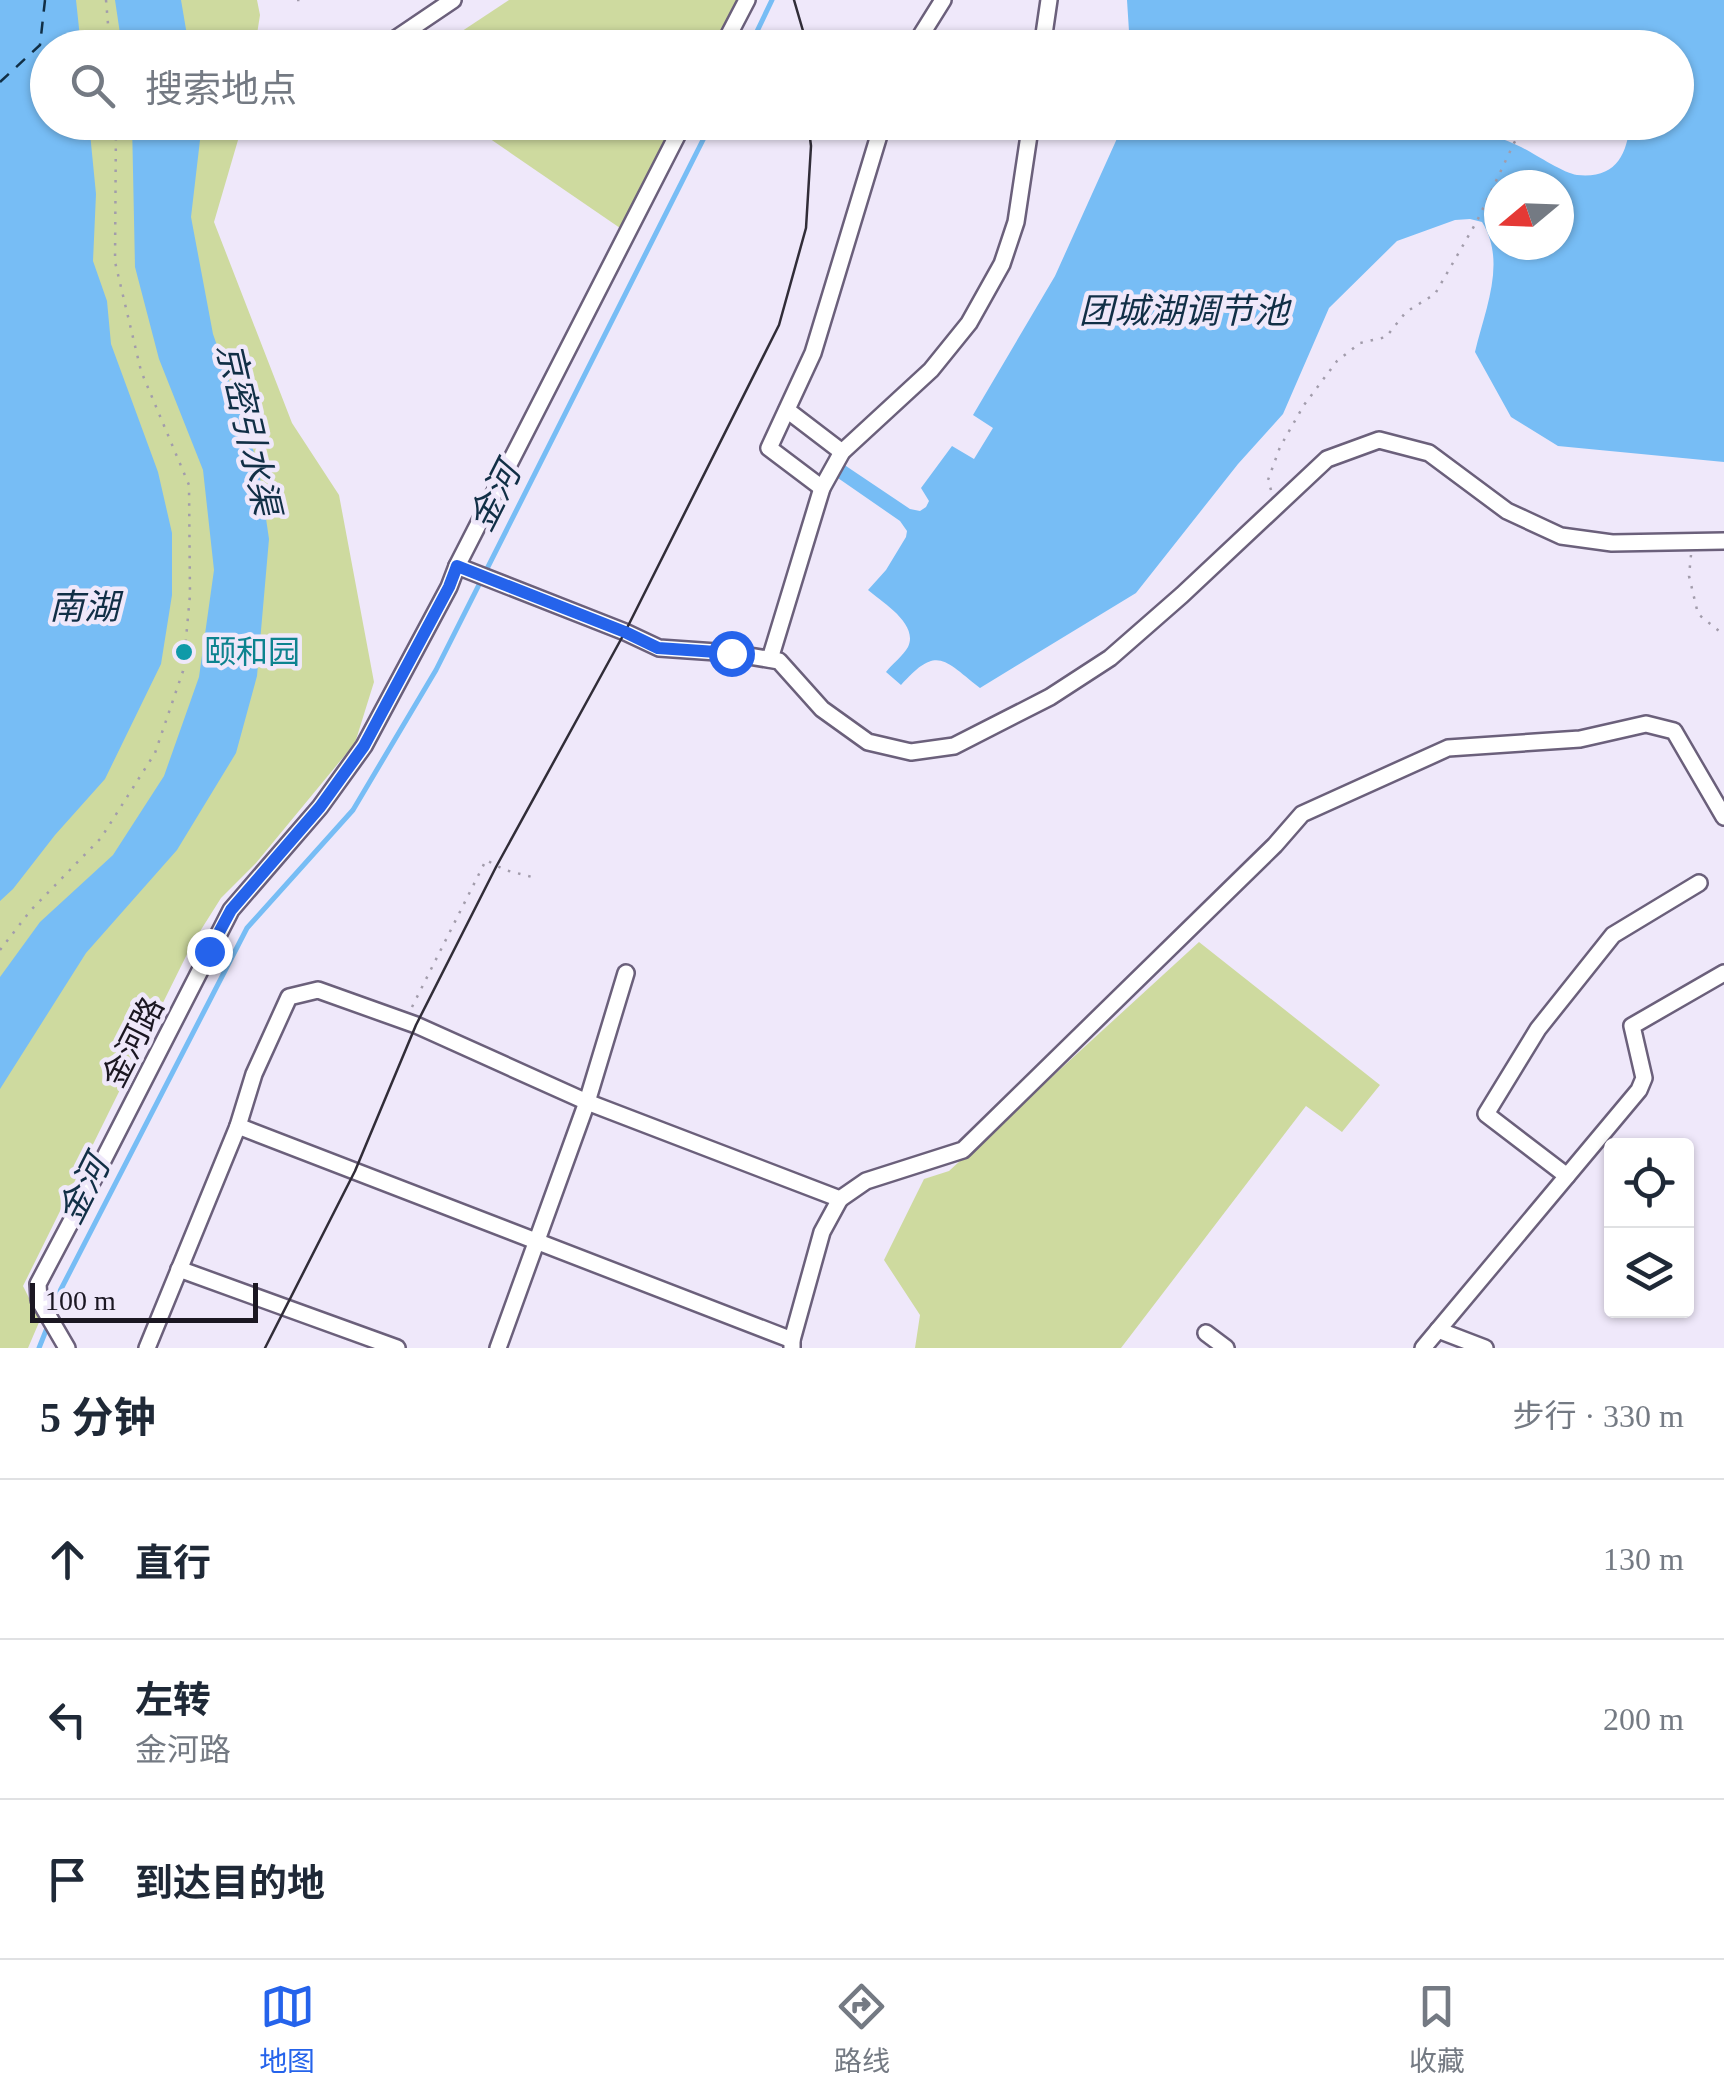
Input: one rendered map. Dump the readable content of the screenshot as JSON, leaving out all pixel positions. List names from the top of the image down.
{
  "streets": {
    "street": ["金河路"]
  },
  "water": [
    "团城湖调节池",
    "京密引水渠",
    "金河",
    "南湖"
  ],
  "places": ["颐和园"],
  "scale_bar": "100 m",
  "north": "left",
  "page": {
    "search": "搜索地点",
    "scale": "100 m",
    "heading": ["5 分钟", "步行 · 330 m"],
    "list": [
      ["直行", "130 m"],
      ["左转", "金河路", "200 m"],
      "到达目的地"
    ],
    "nav": ["地图", "路线", "收藏"]
  }
}
